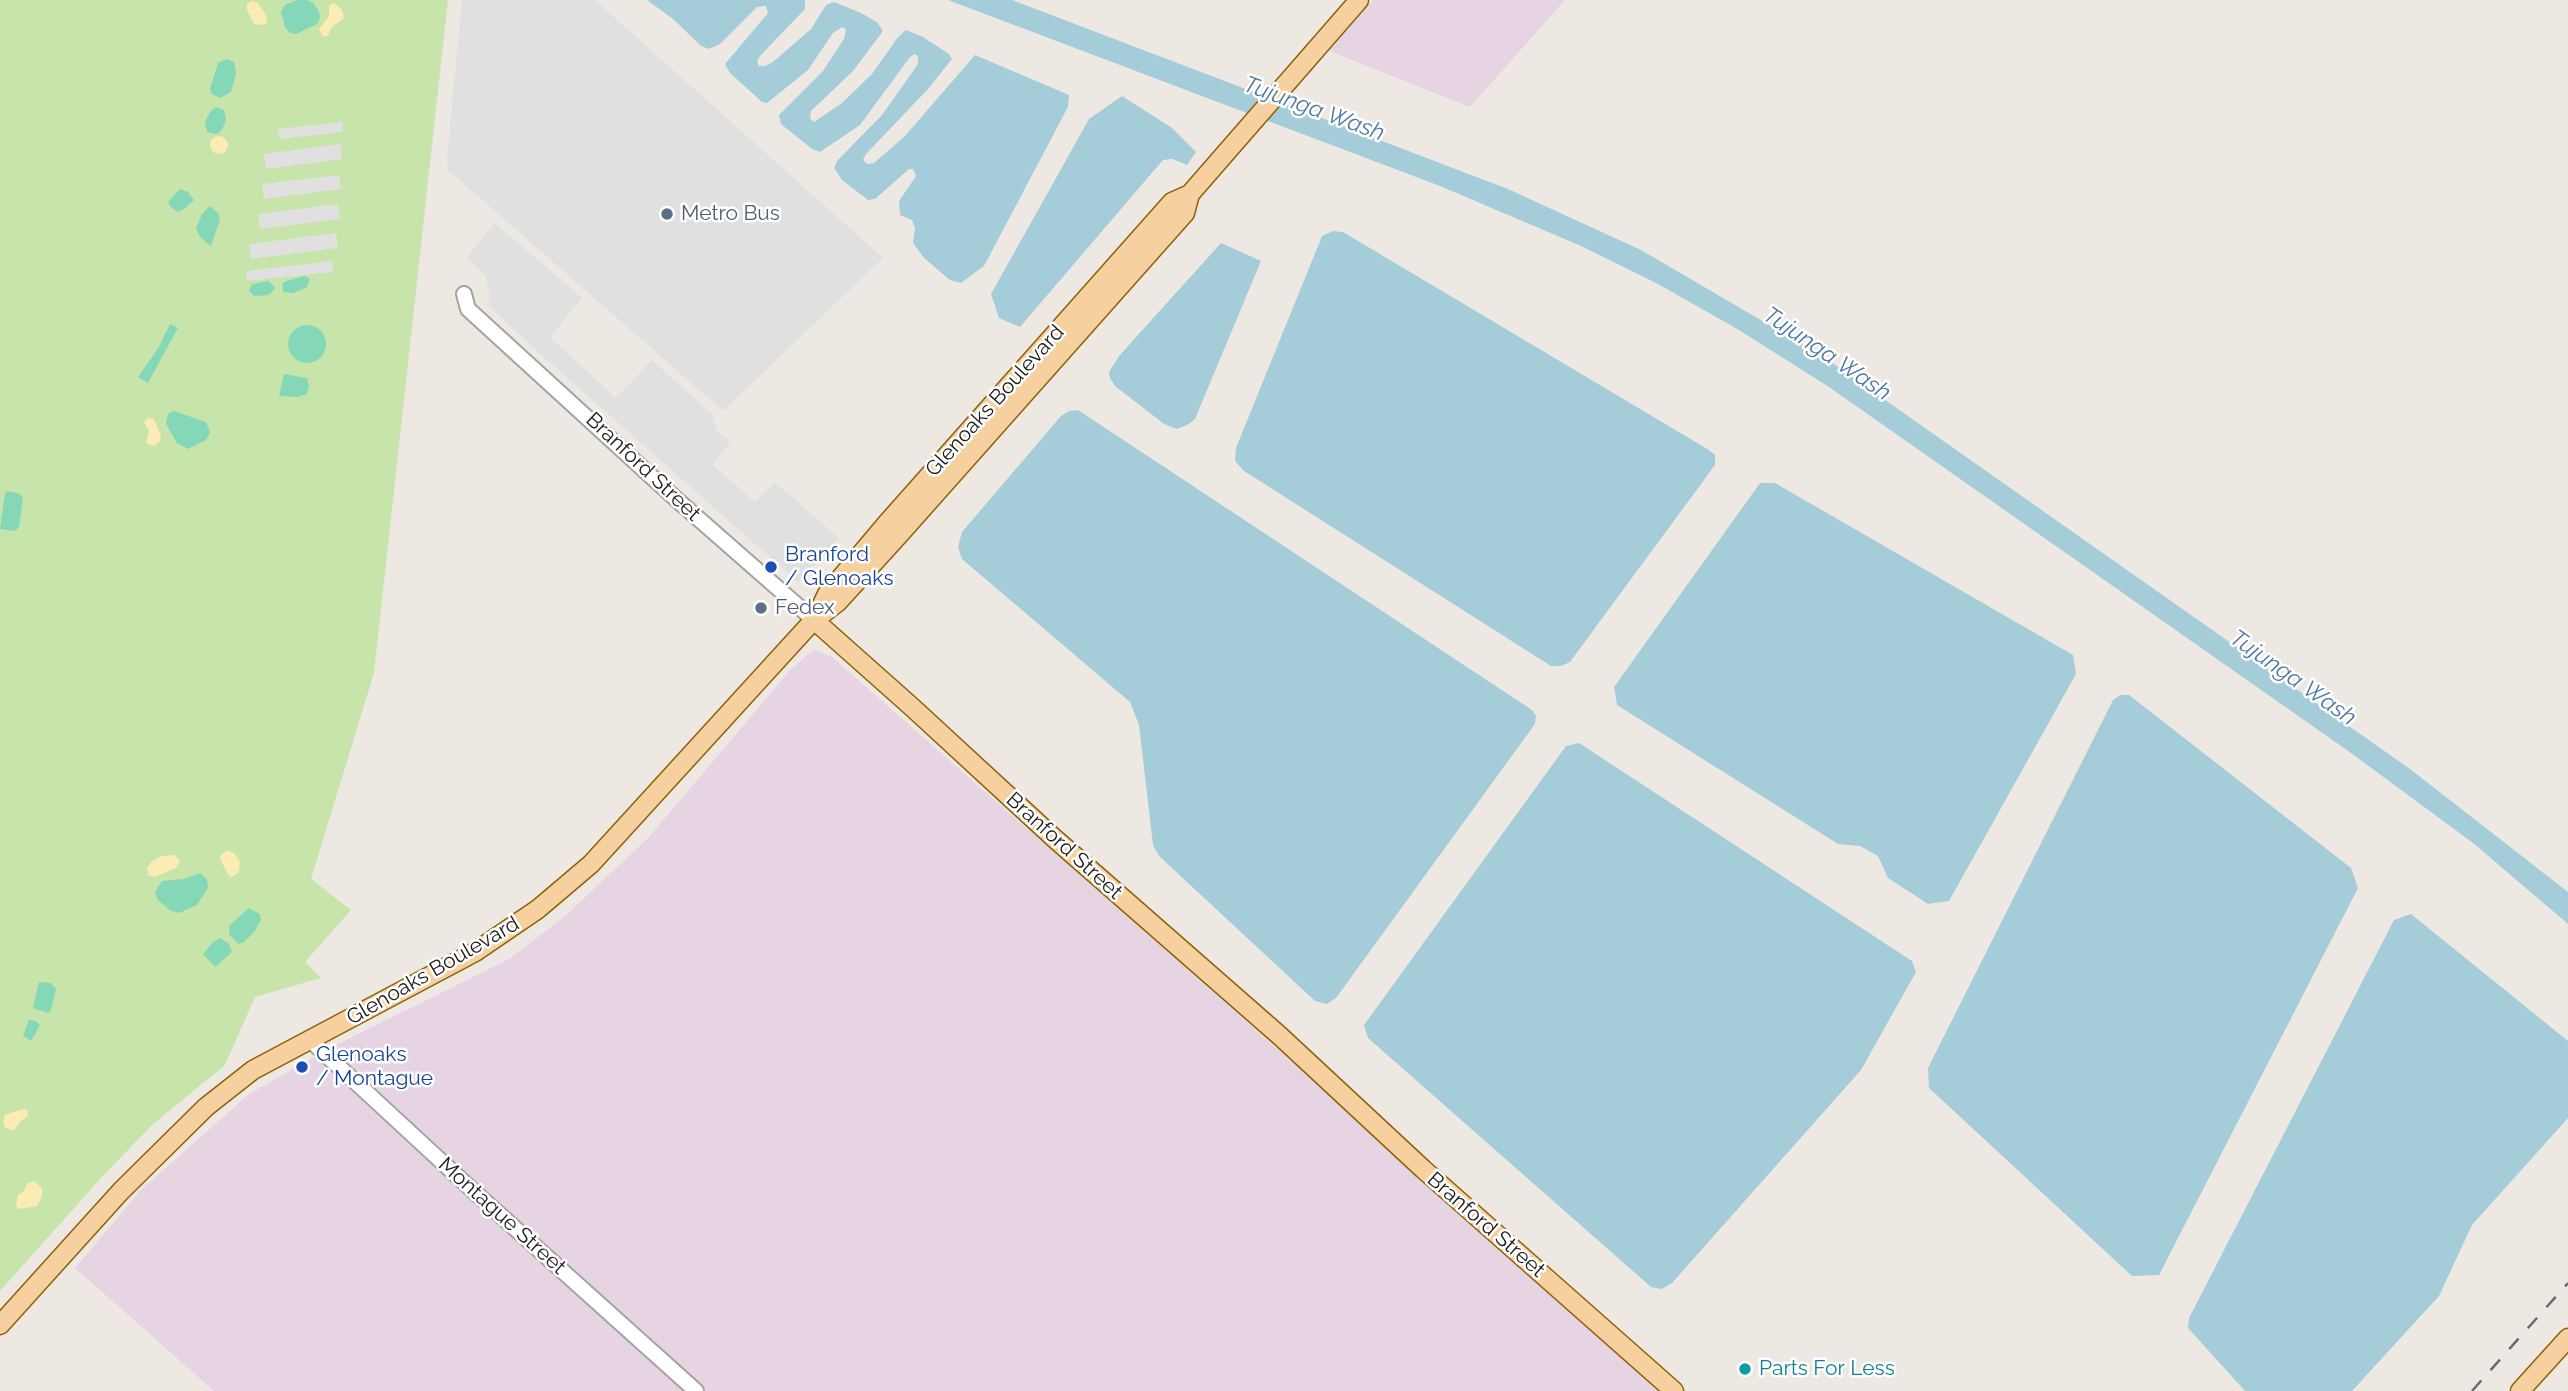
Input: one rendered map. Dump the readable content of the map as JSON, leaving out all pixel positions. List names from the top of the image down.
{
  "streets": {
    "main road": ["Glenoaks Boulevard", "Branford Street"],
    "street": ["Montague Street"]
  },
  "crossings": [
    ["Glenoaks Boulevard", "Branford Street"],
    ["Glenoaks Boulevard", "Montague Street"]
  ],
  "water": ["Tujunga Wash"],
  "places": [
    "Metro Bus",
    "Branford / Glenoaks",
    "Fedex",
    "Glenoaks / Montague",
    "Parts For Less"
  ]
}
